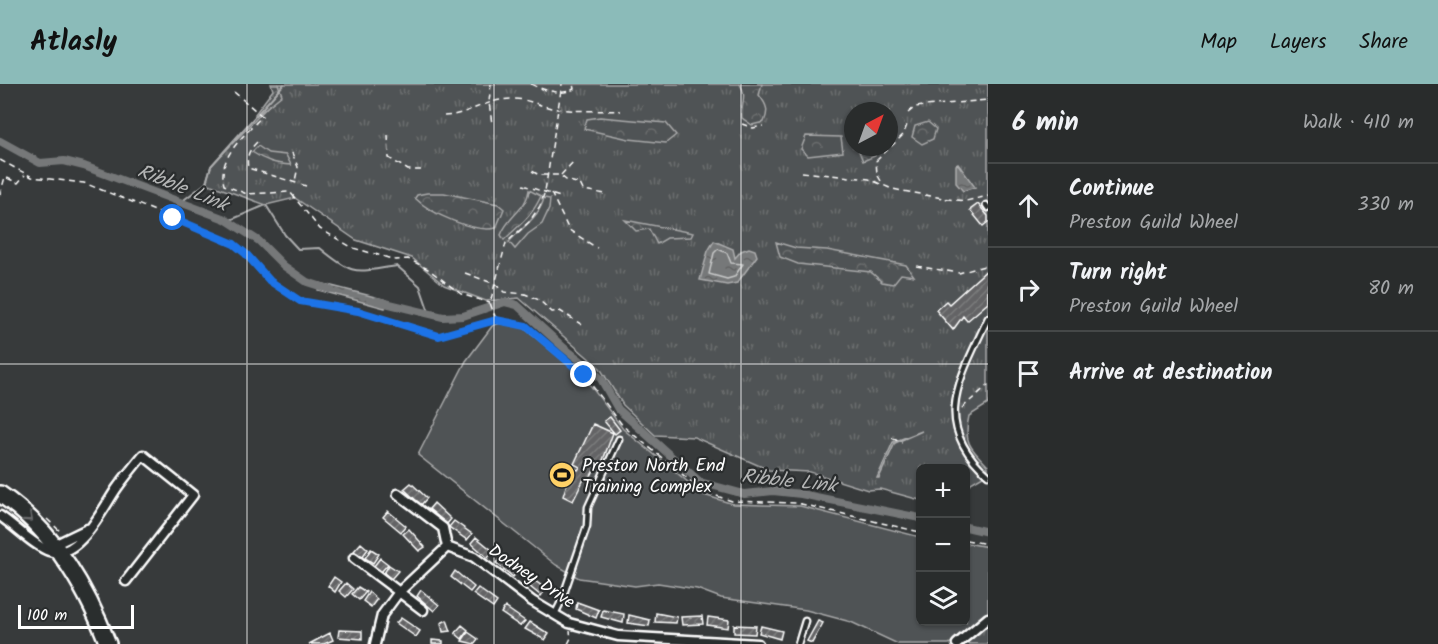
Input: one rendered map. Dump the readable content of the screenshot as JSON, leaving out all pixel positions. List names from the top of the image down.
{
  "streets": {
    "street": ["Dodney Drive"]
  },
  "water": ["Ribble Link"],
  "places": {
    "sports": ["Preston North End Training Complex"]
  },
  "scale_bar": "100 m",
  "north": "top right",
  "page": {
    "header": "Atlasly",
    "nav": ["Map", "Layers", "Share"],
    "heading": ["6 min", "Walk · 410 m"],
    "list": [
      ["Continue", "Preston Guild Wheel", "330 m"],
      ["Turn right", "Preston Guild Wheel", "80 m"],
      "Arrive at destination"
    ],
    "map_buttons": ["+", "−"],
    "scale": "100 m"
  }
}
